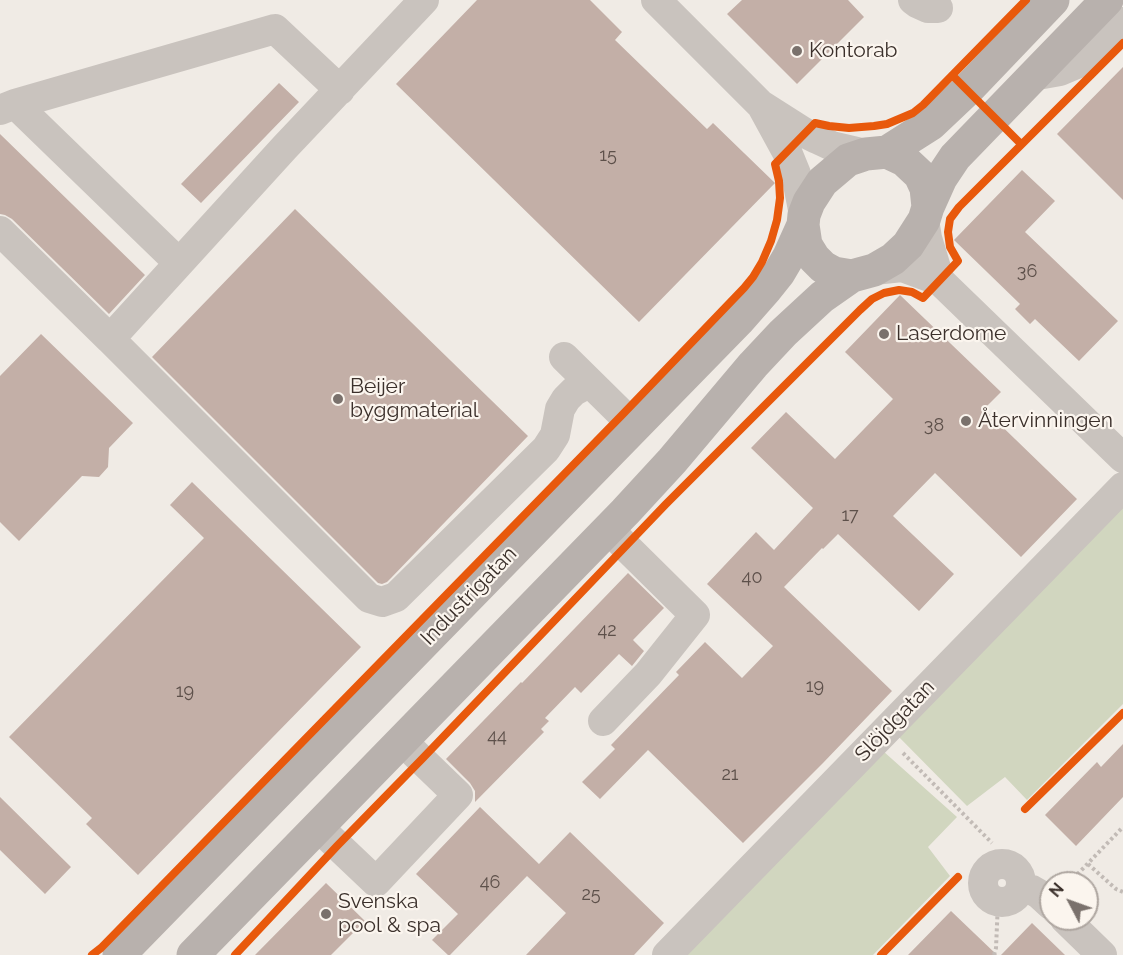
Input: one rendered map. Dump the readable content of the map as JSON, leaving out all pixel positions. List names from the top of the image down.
{
  "streets": {
    "main road": ["Industrigatan"],
    "street": ["Slöjdgatan"]
  },
  "places": [
    "Kontorab",
    "Laserdome",
    "Beijer byggmaterial",
    "Återvinningen",
    "Svenska pool & spa"
  ],
  "house_numbers": [
    "15",
    "36",
    "38",
    "17",
    "40",
    "42",
    "19",
    "19",
    "44",
    "21",
    "46",
    "25"
  ],
  "north": "top left"
}
